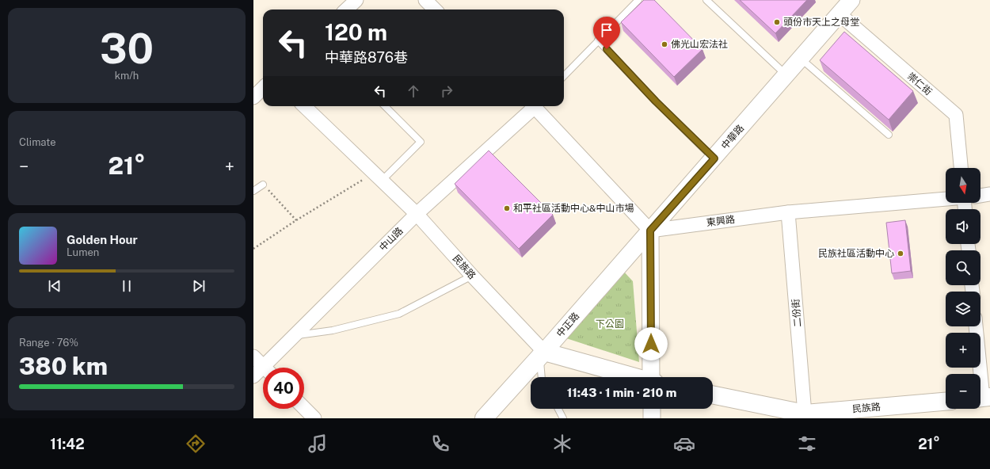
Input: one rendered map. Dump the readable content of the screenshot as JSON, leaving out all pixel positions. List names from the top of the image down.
{
  "streets": {
    "main road": ["民族路", "中正路"],
    "street": [
      "崇仁街",
      "中華路",
      "東興路",
      "中山路",
      "二份街"
    ]
  },
  "crossings": [
    ["崇仁街", "中華路"],
    ["中華路", "東興路"],
    ["中華路", "中正路"],
    ["東興路", "二份街"],
    ["東興路", "中正路"],
    ["中山路", "民族路"],
    ["民族路", "二份街"],
    ["民族路", "中正路"]
  ],
  "parks": ["下公園"],
  "places": [
    "頭份市天上之母堂",
    "佛光山宏法社",
    "和平社區活動中心&中山市場",
    "民族社區活動中心"
  ],
  "north": "bottom",
  "page": {
    "tile": [
      ["30", "km/h"],
      "Climate",
      ["Range · 76%", "380 km"]
    ],
    "turn": ["120 m", "中華路876巷"],
    "heat": ["−", "21°", "+"],
    "map_buttons": ["+", "−"],
    "song": ["Golden Hour", "Lumen"],
    "limit": "40",
    "trip": "11:43 · 1 min · 210 m",
    "tabs": ["11:42", "21°"]
  }
}
